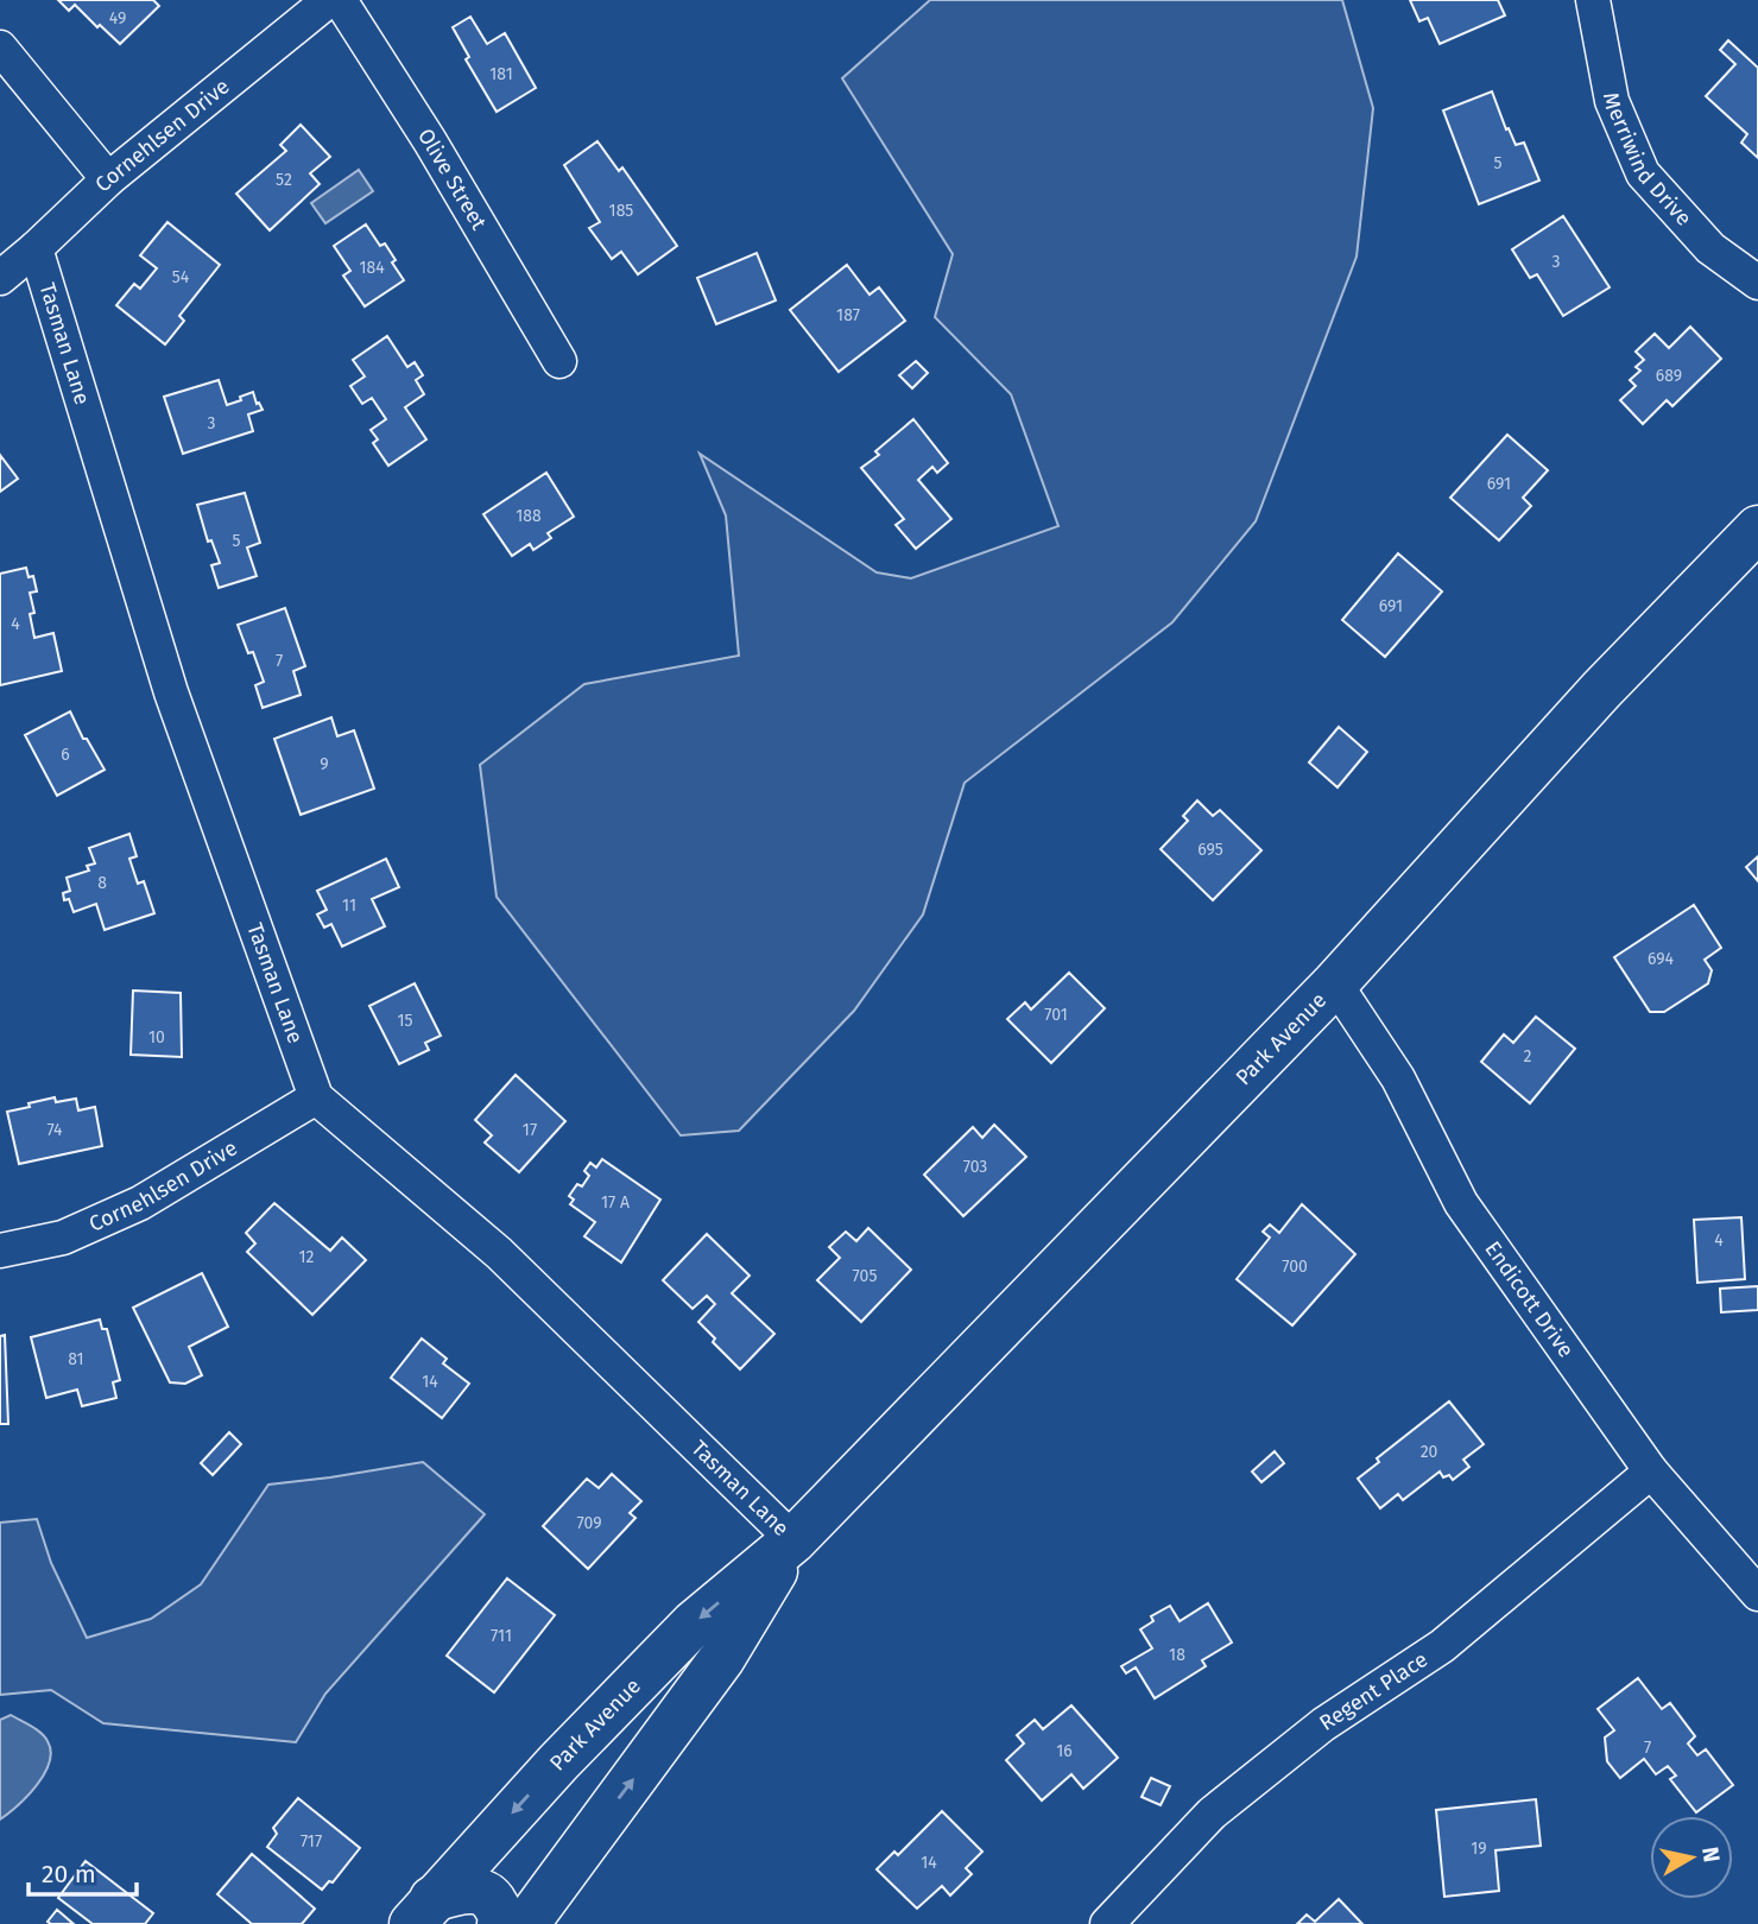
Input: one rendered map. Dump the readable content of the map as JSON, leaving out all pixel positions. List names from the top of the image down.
{
  "streets": {
    "main road": ["Park Avenue"],
    "street": [
      "Cornehlsen Drive",
      "Merriwind Drive",
      "Olive Street",
      "Tasman Lane",
      "Endicott Drive",
      "Regent Place"
    ]
  },
  "crossings": [
    ["Cornehlsen Drive", "Tasman Lane"],
    ["Tasman Lane", "Park Avenue"],
    ["Park Avenue", "Endicott Drive"],
    ["Endicott Drive", "Regent Place"]
  ],
  "house_numbers": [
    "49",
    "181",
    "5",
    "52",
    "185",
    "3",
    "184",
    "54",
    "187",
    "689",
    "3",
    "691",
    "188",
    "5",
    "691",
    "4",
    "7",
    "6",
    "9",
    "695",
    "8",
    "11",
    "694",
    "701",
    "15",
    "10",
    "2",
    "74",
    "17",
    "703",
    "17 A",
    "4",
    "12",
    "700",
    "705",
    "81",
    "14",
    "20",
    "709",
    "711",
    "18",
    "7",
    "16",
    "717",
    "19",
    "14"
  ],
  "scale_bar": "20 m",
  "north": "right"
}
